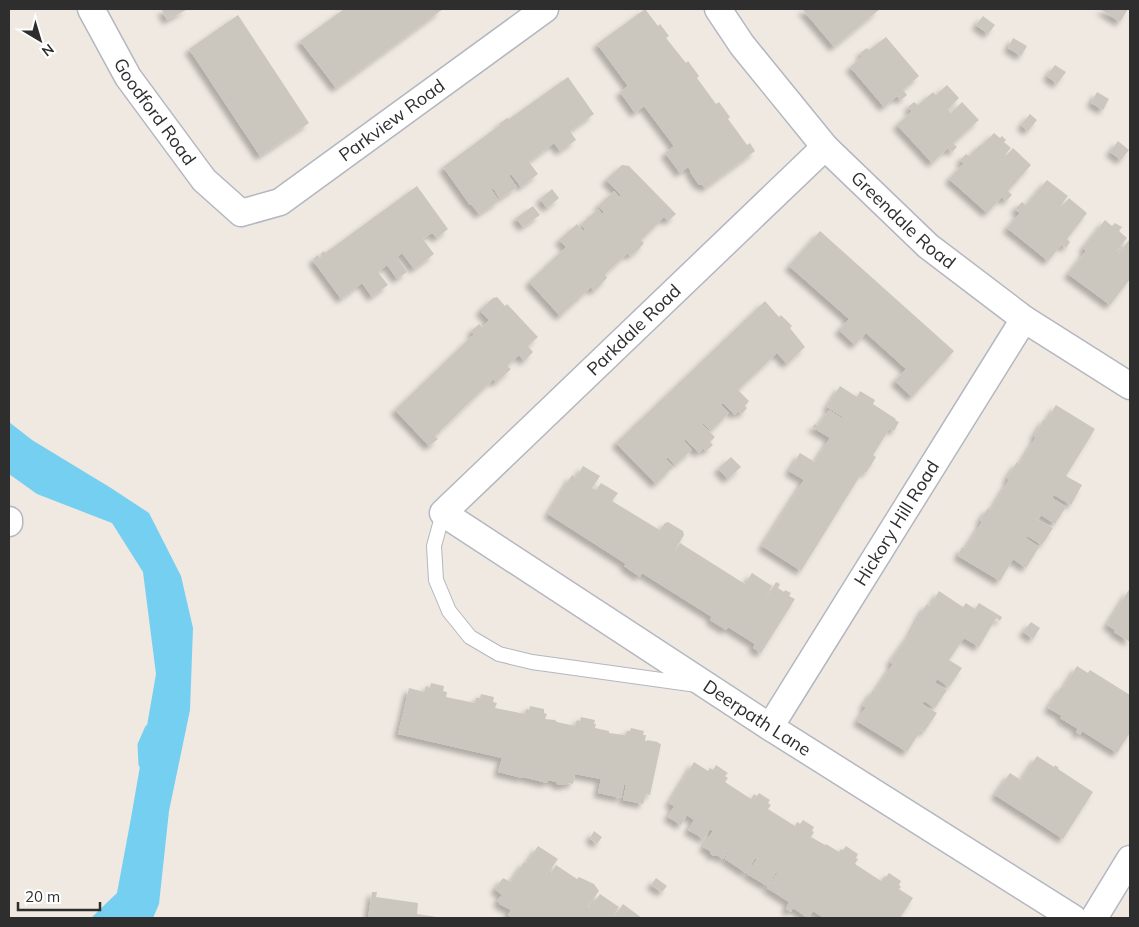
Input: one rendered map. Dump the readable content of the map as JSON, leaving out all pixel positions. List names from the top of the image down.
{
  "streets": {
    "street": [
      "Goodford Road",
      "Parkview Road",
      "Greendale Road",
      "Parkdale Road",
      "Hickory Hill Road",
      "Deerpath Lane"
    ]
  },
  "crossings": [
    ["Goodford Road", "Parkview Road"],
    ["Greendale Road", "Parkdale Road"],
    ["Greendale Road", "Hickory Hill Road"],
    ["Parkdale Road", "Deerpath Lane"],
    ["Hickory Hill Road", "Deerpath Lane"]
  ],
  "scale_bar": "20 m",
  "north": "bottom right"
}
